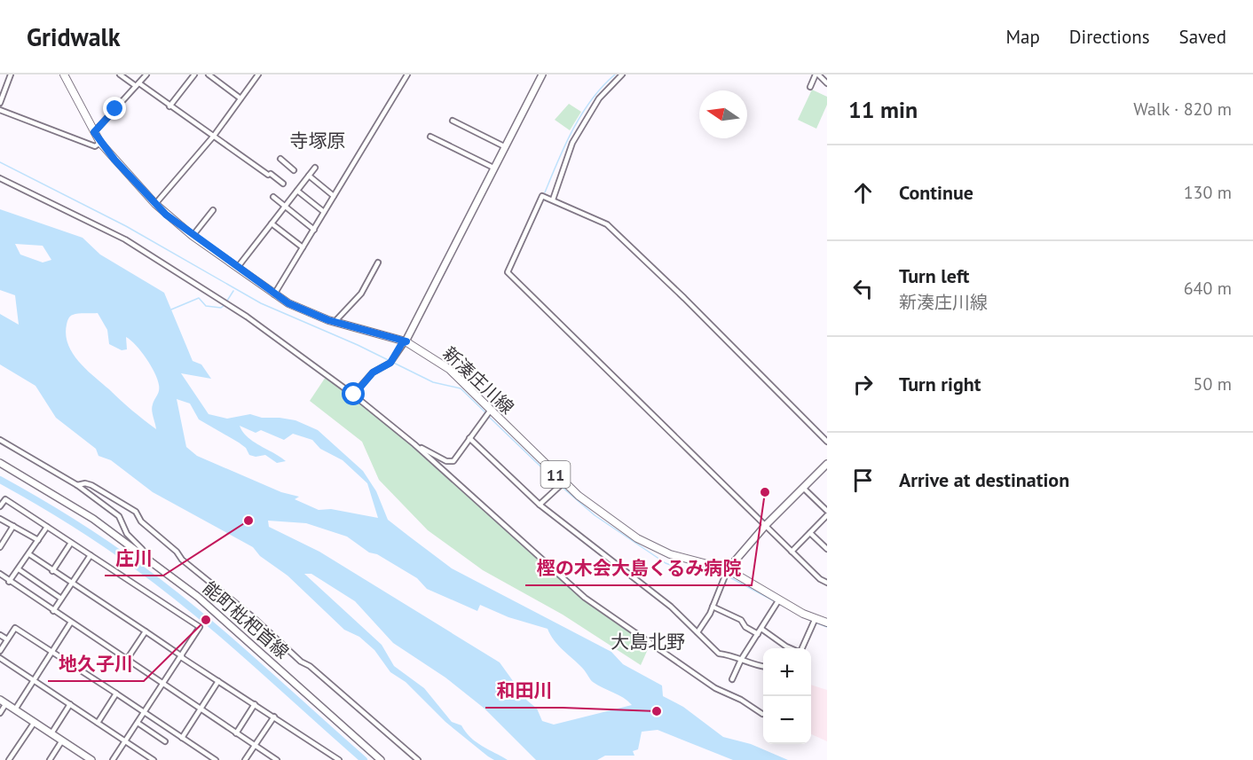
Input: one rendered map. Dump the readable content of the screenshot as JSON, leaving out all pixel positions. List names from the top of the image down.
{
  "streets": {
    "main road": ["新湊庄川線", "11"],
    "street": ["能町枇杷首線"]
  },
  "districts": ["寺塚原", "大島北野"],
  "places": [
    "樫の木会大島くるみ病院",
    "庄川",
    "地久子川",
    "和田川"
  ],
  "north": "left",
  "page": {
    "header": "Gridwalk",
    "nav": ["Map", "Directions", "Saved"],
    "heading": ["11 min", "Walk · 820 m"],
    "list": [
      ["Continue", "130 m"],
      ["Turn left", "新湊庄川線", "640 m"],
      ["Turn right", "50 m"],
      "Arrive at destination"
    ],
    "map_buttons": ["+", "−"]
  }
}
